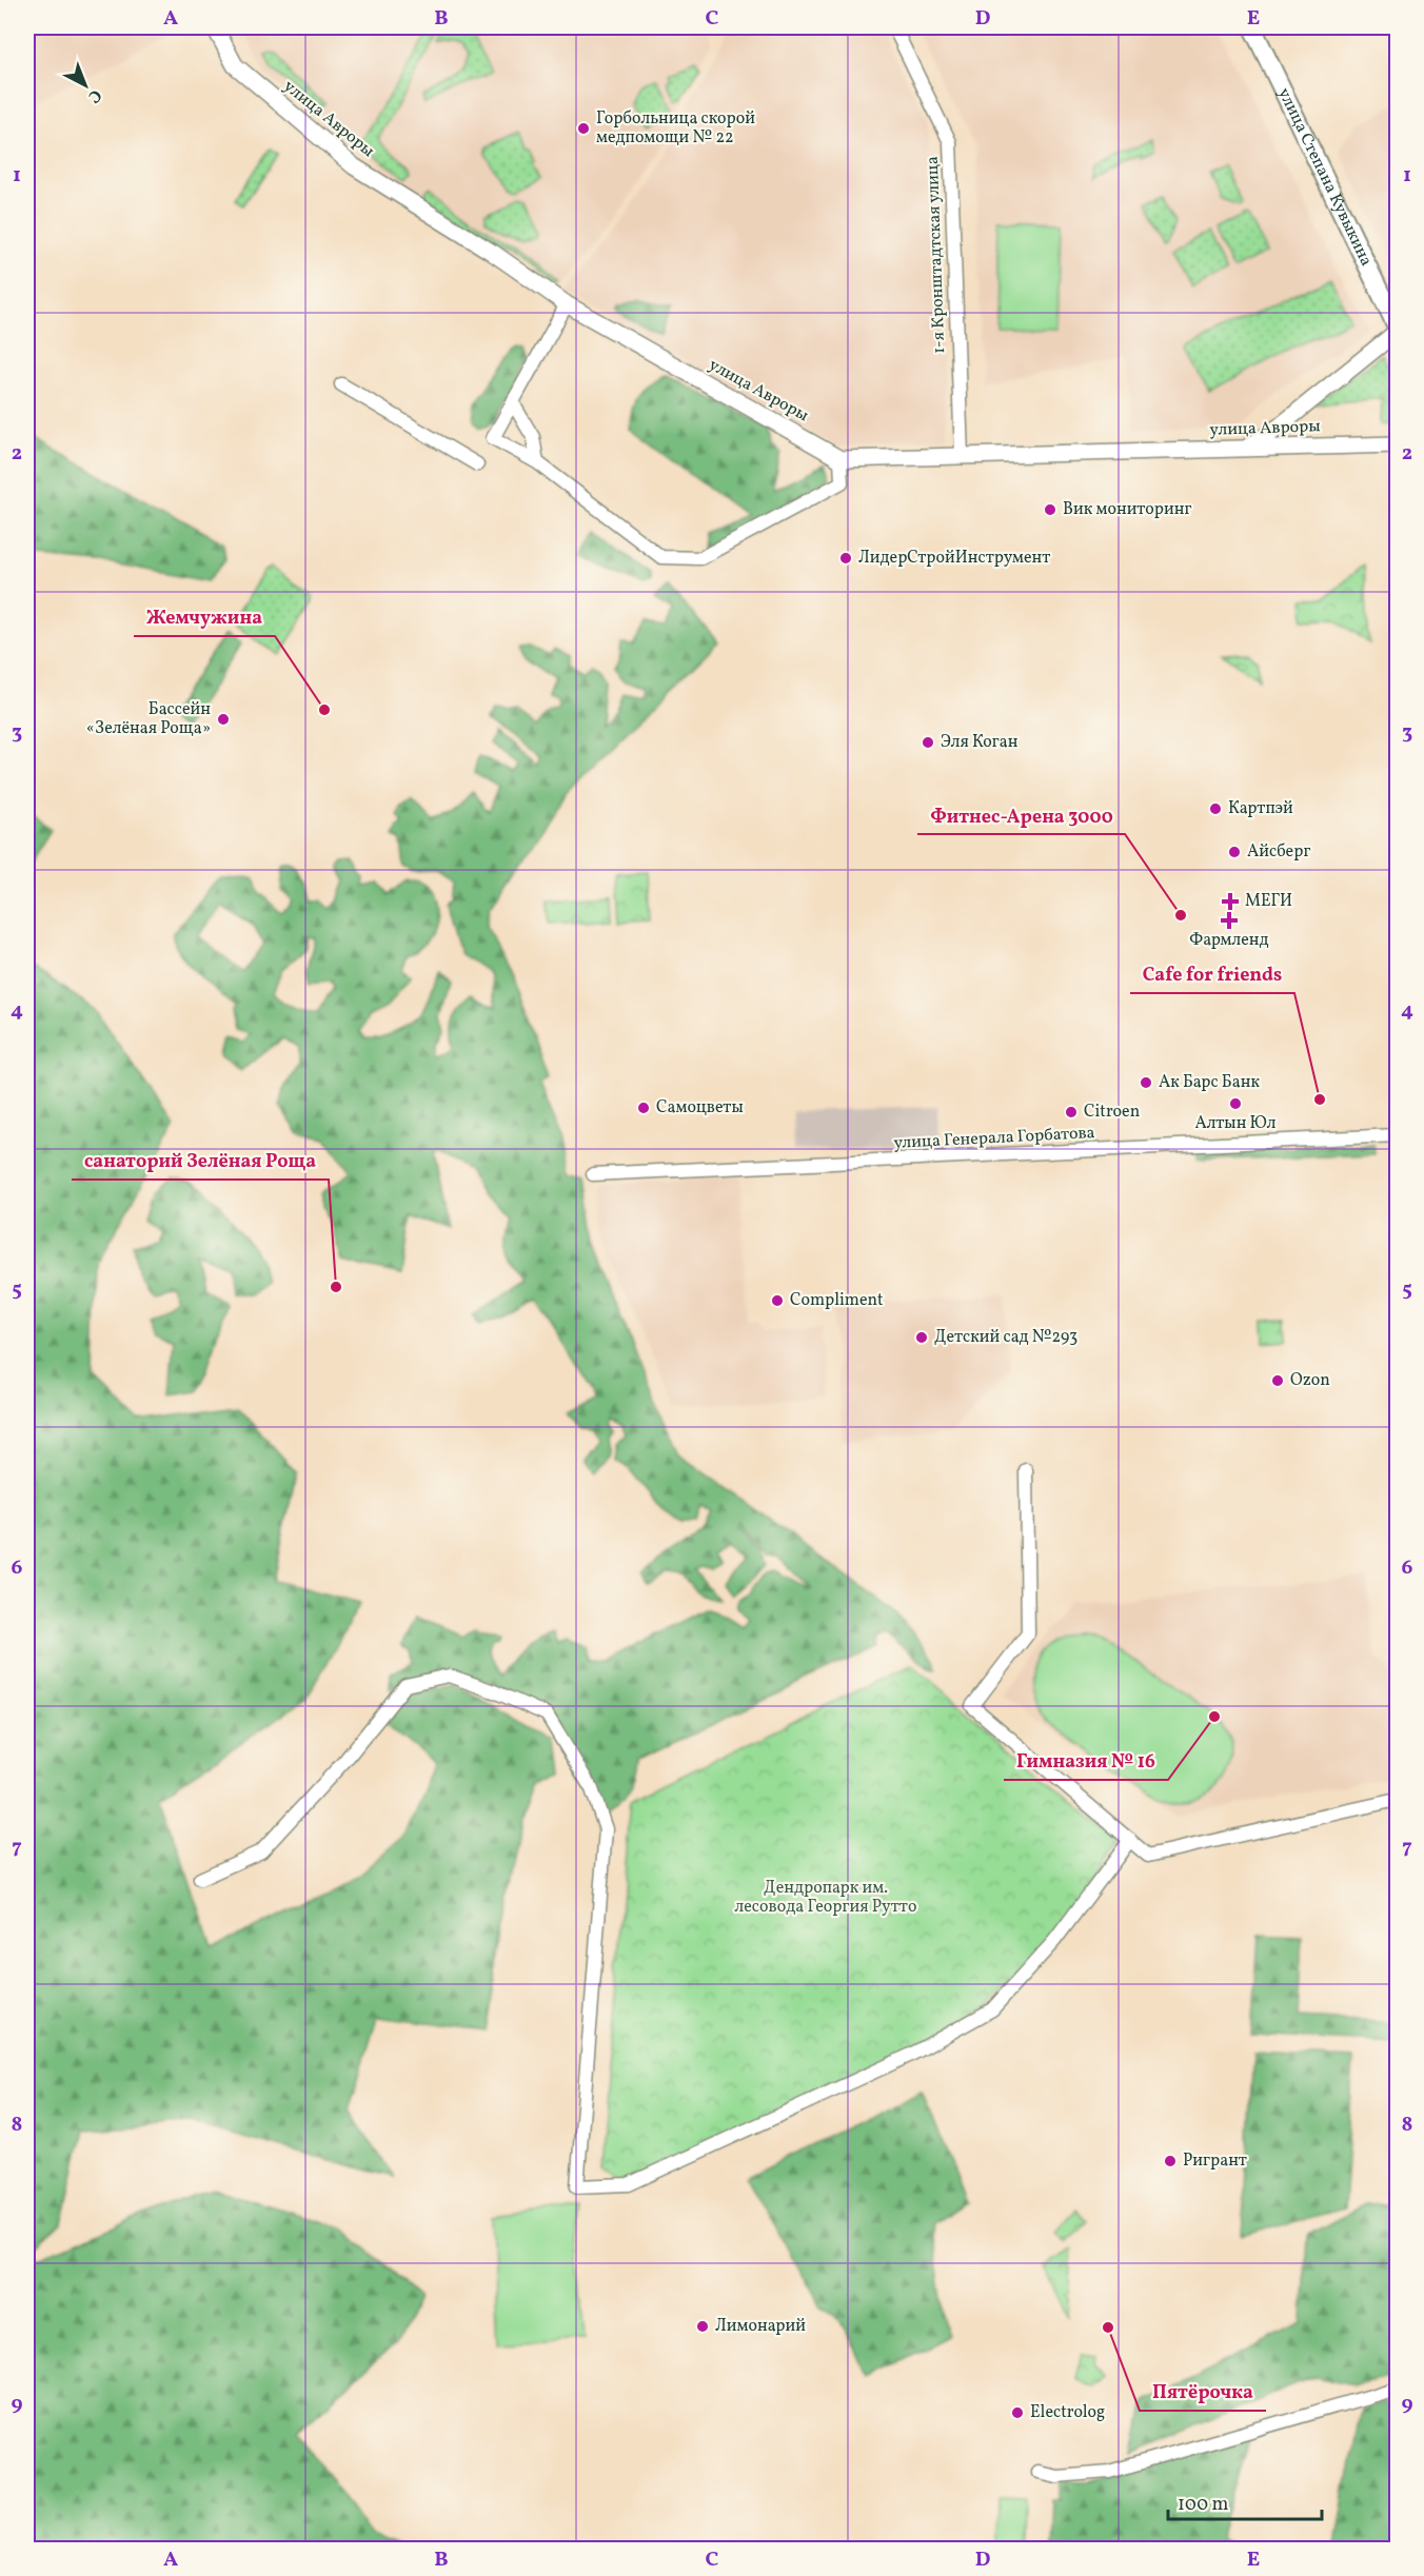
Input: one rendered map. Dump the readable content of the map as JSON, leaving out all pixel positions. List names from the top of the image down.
{
  "streets": {
    "main road": ["улица Степана Кувыкина"],
    "street": ["улица Авроры", "1-я Кронштадтская улица", "улица Генерала Горбатова"]
  },
  "crossings": [
    ["улица Авроры", "1-я Кронштадтская улица"]
  ],
  "parks": ["Дендропарк им. лесовода Георгия Рутто"],
  "places": {
    "other": [
      "Горбольница скорой медпомощи № 22",
      "Вик мониторинг",
      "ЛидерСтройИнструмент",
      "Жемчужина",
      "Бассейн «Зелёная Роща»",
      "Эля Коган",
      "Картпэй",
      "Айсберг",
      "Фитнес-Арена 3000",
      "Ак Барс Банк",
      "Cafe for friends",
      "Алтын Юл",
      "Самоцветы",
      "Citroen",
      "санаторий Зелёная Роща",
      "Compliment",
      "Детский сад №293",
      "Ozon",
      "Гимназия № 16",
      "Ригрант",
      "Лимонарий",
      "Пятёрочка",
      "Electrolog"
    ],
    "health": ["МЕГИ", "Фармленд"]
  },
  "scale_bar": "100 m",
  "north": "bottom right",
  "grid": {
    "columns": [
      "A",
      "B",
      "C",
      "D",
      "E"
    ],
    "rows": [
      "1",
      "2",
      "3",
      "4",
      "5",
      "6",
      "7",
      "8",
      "9"
    ]
  }
}
